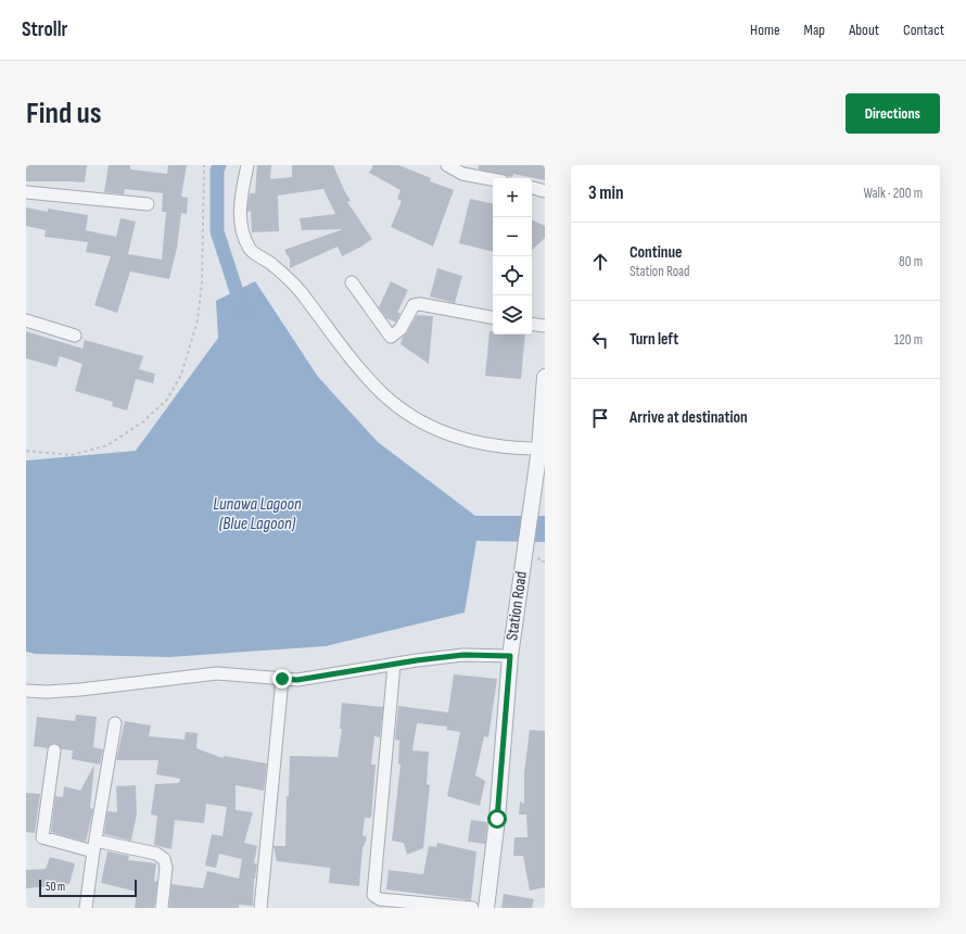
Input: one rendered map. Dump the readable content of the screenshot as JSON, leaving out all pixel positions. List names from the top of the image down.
{
  "streets": {
    "street": ["Station Road"]
  },
  "water": ["Lunawa Lagoon (Blue Lagoon)"],
  "scale_bar": "50 m",
  "page": {
    "header": "Strollr",
    "nav": [
      "Home",
      "Map",
      "About",
      "Contact"
    ],
    "buttons": "Directions",
    "title": "Find us",
    "heading": ["3 min", "Walk · 200 m"],
    "map_buttons": ["+", "−"],
    "list": [
      ["Continue", "Station Road", "80 m"],
      ["Turn left", "120 m"],
      "Arrive at destination"
    ],
    "scale": "50 m"
  }
}
